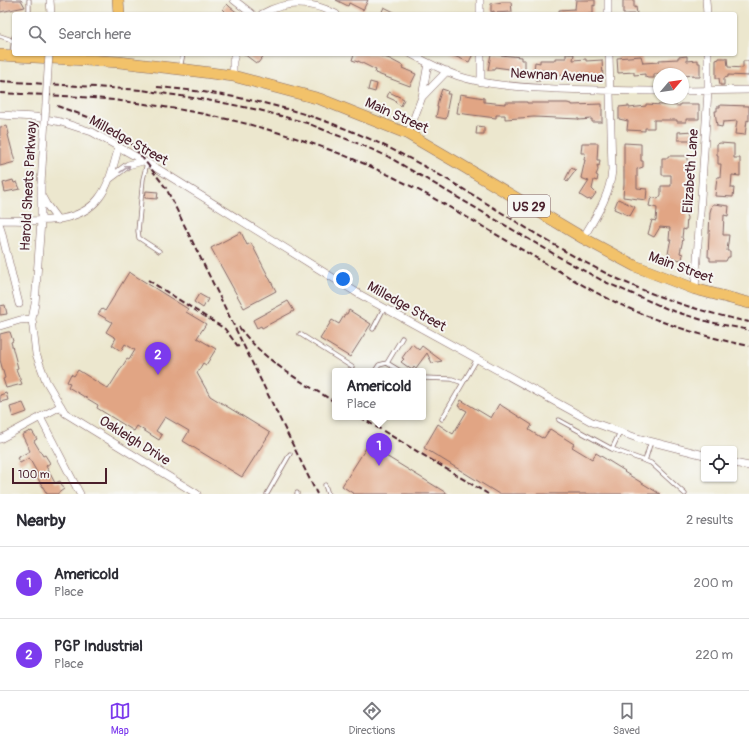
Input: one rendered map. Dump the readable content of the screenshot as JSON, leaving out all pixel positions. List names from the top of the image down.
{
  "streets": {
    "main road": ["Main Street", "US 29"],
    "street": [
      "Newnan Avenue",
      "Milledge Street",
      "Elizabeth Lane",
      "Harold Sheats Parkway",
      "Oakleigh Drive"
    ]
  },
  "crossings": [
    ["Main Street", "Elizabeth Lane"],
    ["Harold Sheats Parkway", "Oakleigh Drive"]
  ],
  "scale_bar": "100 m",
  "north": "top right",
  "page": {
    "search": "Search here",
    "pins": ["2", "1"],
    "popup": ["Americold", "Place"],
    "scale": "100 m",
    "heading": ["Nearby", "2 results"],
    "list": [
      {
        "mark": "1",
        "name": "Americold",
        "note": "Place",
        "value": "200 m"
      },
      {
        "mark": "2",
        "name": "PGP Industrial",
        "note": "Place",
        "value": "220 m"
      }
    ],
    "nav": ["Map", "Directions", "Saved"]
  }
}
